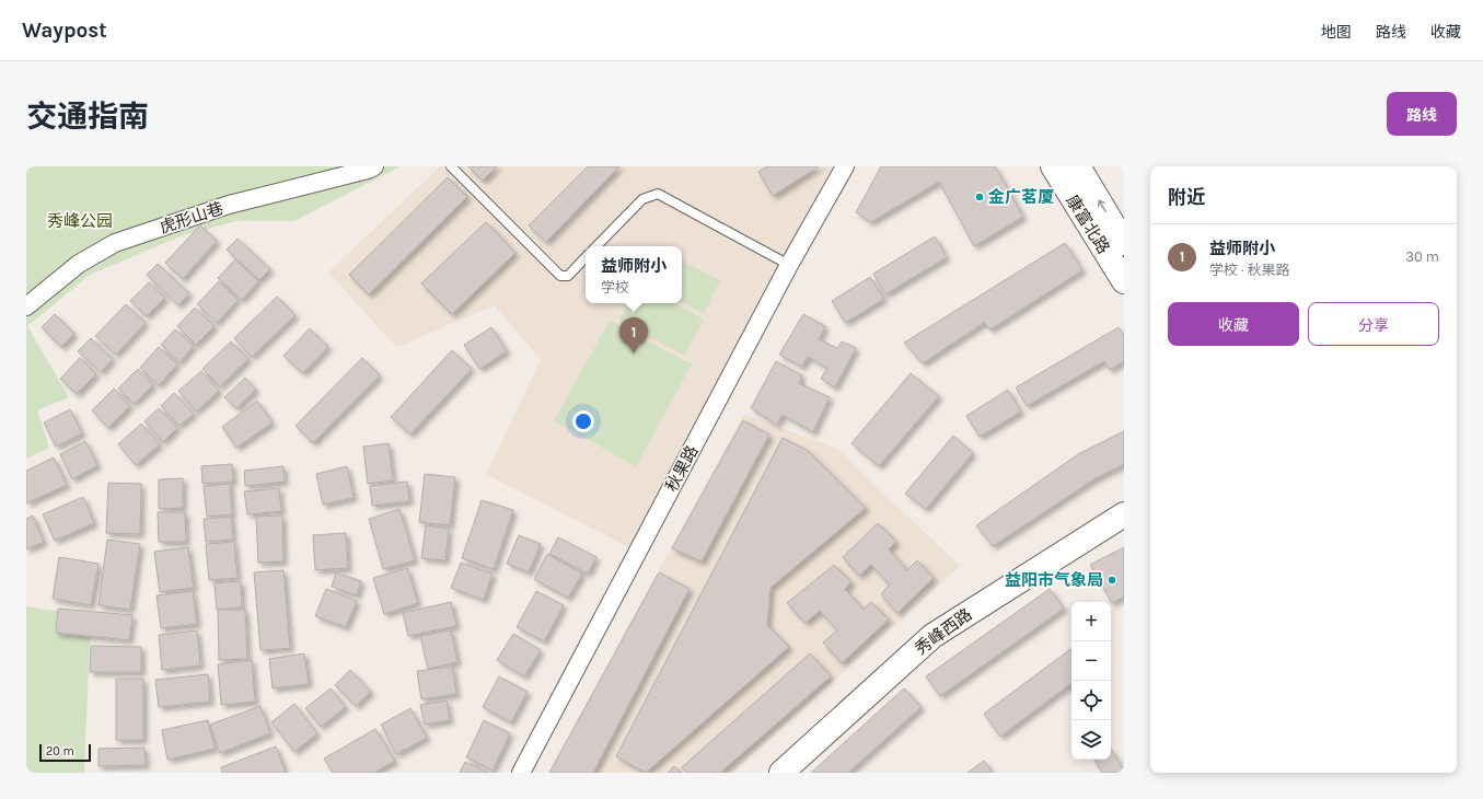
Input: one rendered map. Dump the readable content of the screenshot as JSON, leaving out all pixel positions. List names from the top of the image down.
{
  "streets": {
    "street": [
      "虎形山巷",
      "康富北路",
      "秋果路",
      "秀峰西路"
    ]
  },
  "parks": ["秀峰公园"],
  "places": ["金广茗厦", "益阳市气象局"],
  "scale_bar": "20 m",
  "page": {
    "header": "Waypost",
    "nav": ["地图", "路线", "收藏"],
    "title": "交通指南",
    "buttons": [
      "路线",
      ["收藏", "分享"]
    ],
    "heading": "附近",
    "list": [
      {
        "mark": "1",
        "name": "益师附小",
        "note": "学校 · 秋果路",
        "value": "30 m"
      }
    ],
    "popup": ["益师附小", "学校"],
    "pins": "1",
    "map_buttons": ["+", "−"],
    "scale": "20 m"
  }
}
